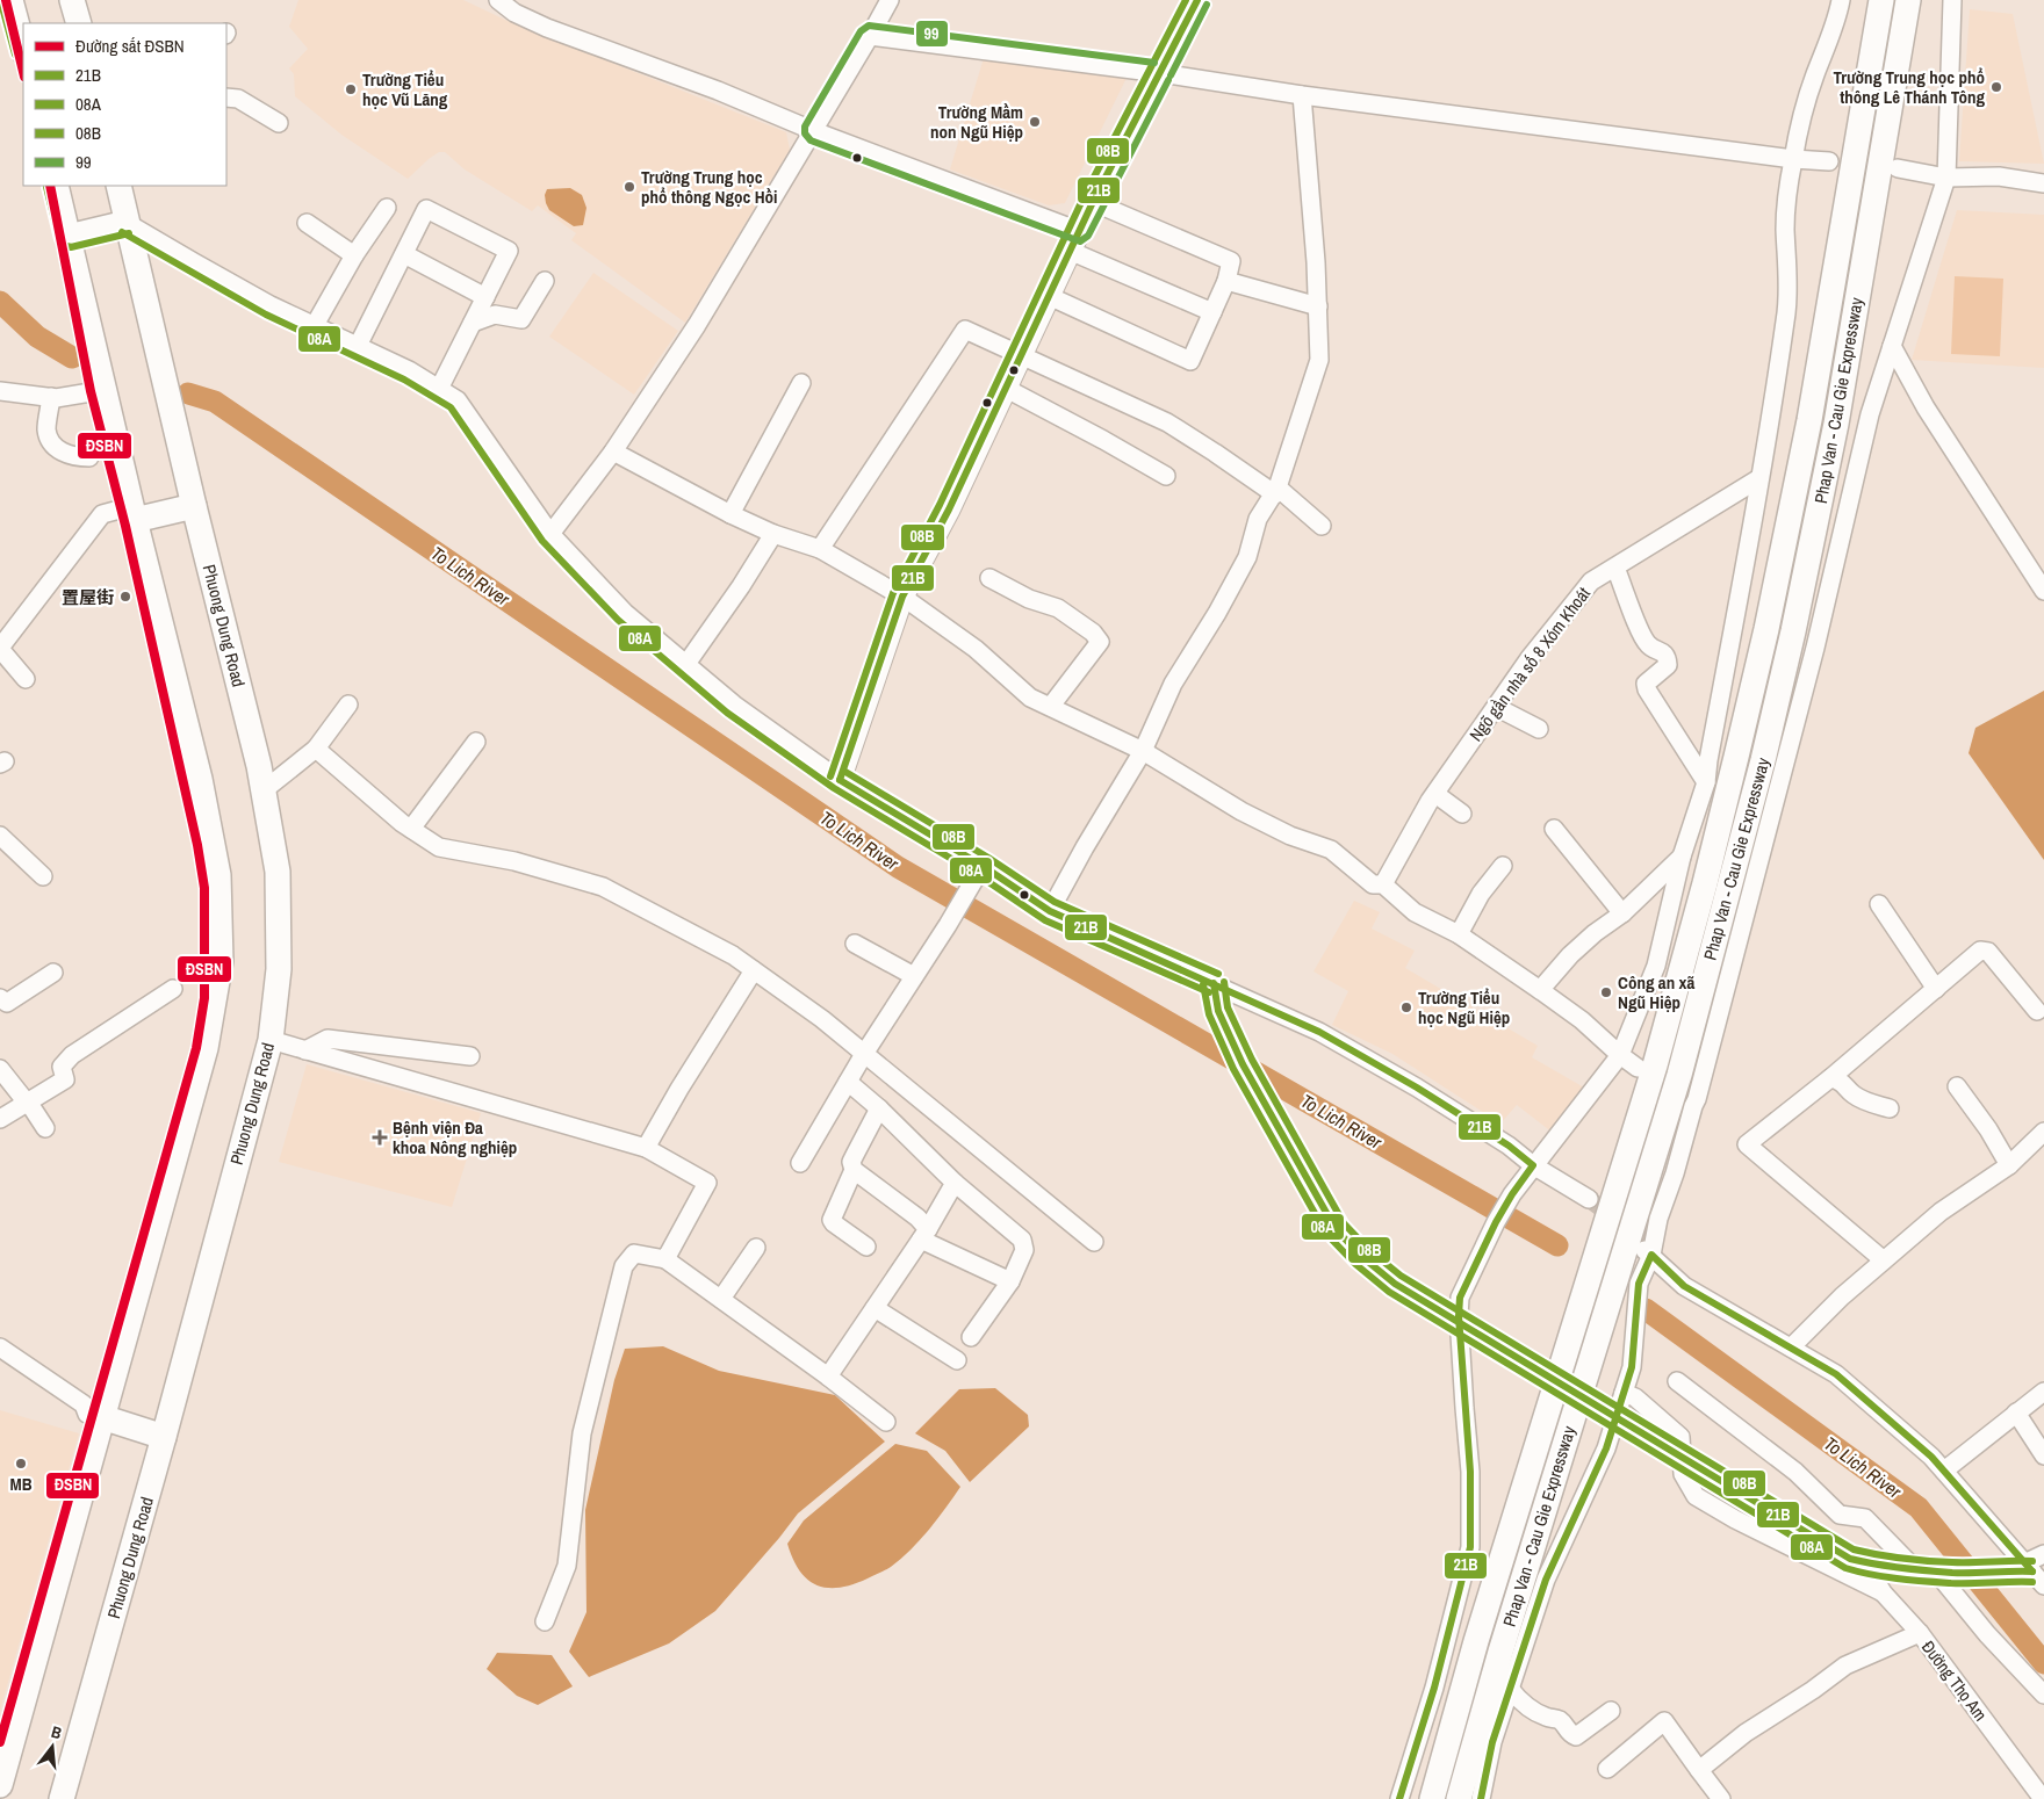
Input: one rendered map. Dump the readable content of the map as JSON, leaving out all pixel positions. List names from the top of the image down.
{
  "streets": {
    "highway": ["Phap Van - Cau Gie Expressway", "Phuong Dung Road"],
    "street": ["Ngõ gần nhà số 8 Xóm Khoát", "Đường Thọ Am"]
  },
  "water": ["To Lich River"],
  "places": {
    "other": [
      "Trường Trung học phổ thông Lê Thánh Tông",
      "Trường Tiểu học Vũ Lăng",
      "Trường Mầm non Ngũ Hiệp",
      "Trường Trung học phổ thông Ngọc Hồi",
      "置屋街",
      "Công an xã Ngũ Hiệp",
      "Trường Tiểu học Ngũ Hiệp",
      "MB"
    ],
    "health": ["Bệnh viện Đa khoa Nông nghiệp"]
  },
  "lines": [
    "rail line ĐSBN",
    "transit line 21B",
    "transit line 08B",
    "transit line 08A",
    "transit line 99"
  ],
  "legend": [
    "Đường sắt ĐSBN",
    "21B",
    "08A",
    "08B",
    "99"
  ],
  "north": "top"
}
